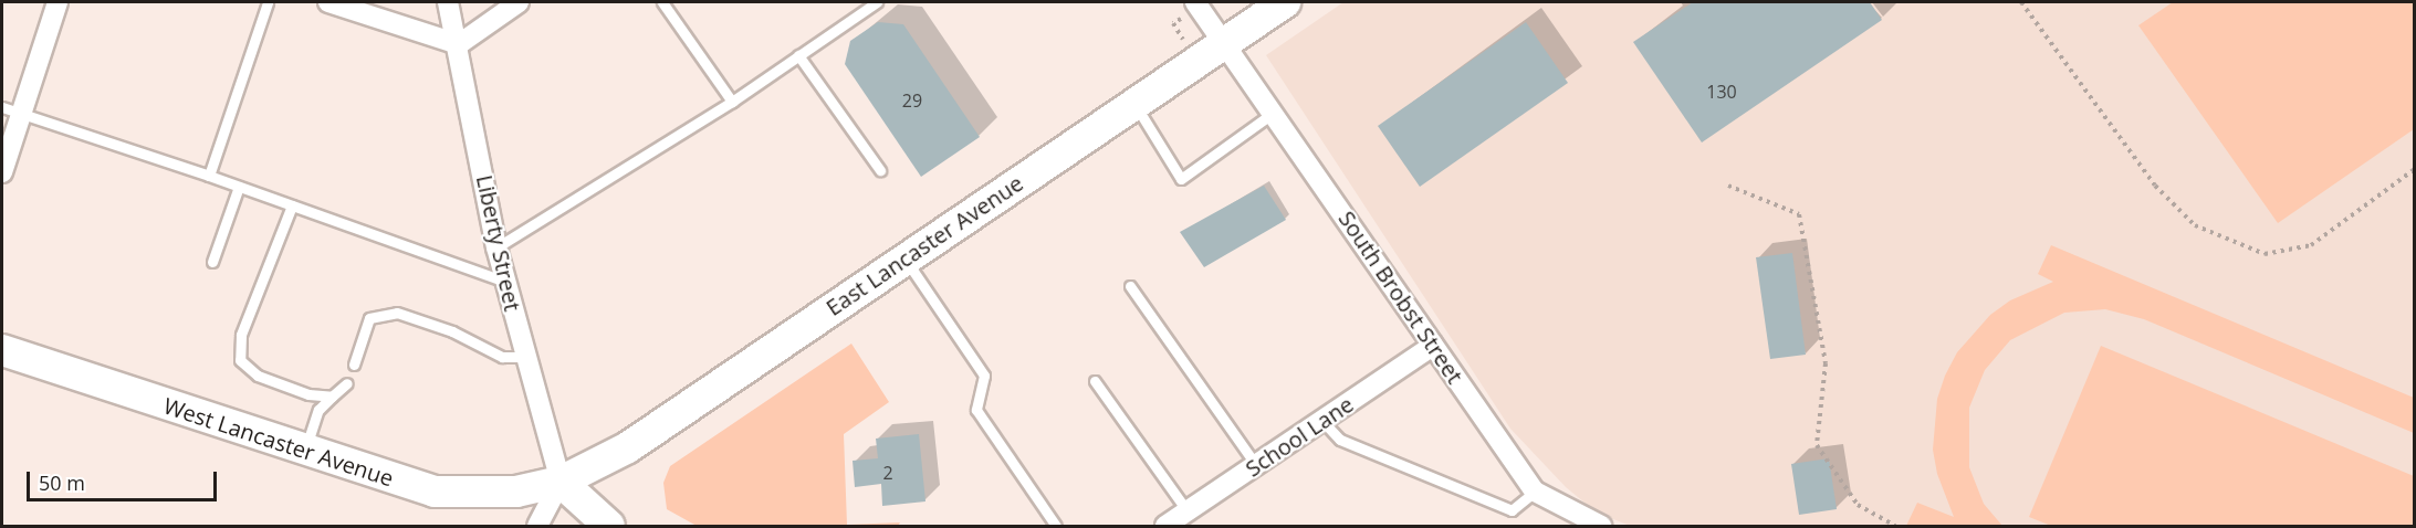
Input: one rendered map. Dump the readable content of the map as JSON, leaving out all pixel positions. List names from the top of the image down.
{
  "streets": {
    "main road": ["East Lancaster Avenue", "West Lancaster Avenue"],
    "street": ["Liberty Street", "South Brobst Street", "School Lane"]
  },
  "crossings": [
    ["Liberty Street", "East Lancaster Avenue"],
    ["Liberty Street", "West Lancaster Avenue"],
    ["East Lancaster Avenue", "South Brobst Street"],
    ["East Lancaster Avenue", "West Lancaster Avenue"],
    ["South Brobst Street", "School Lane"]
  ],
  "house_numbers": ["130", "29", "2"],
  "scale_bar": "50 m"
}
